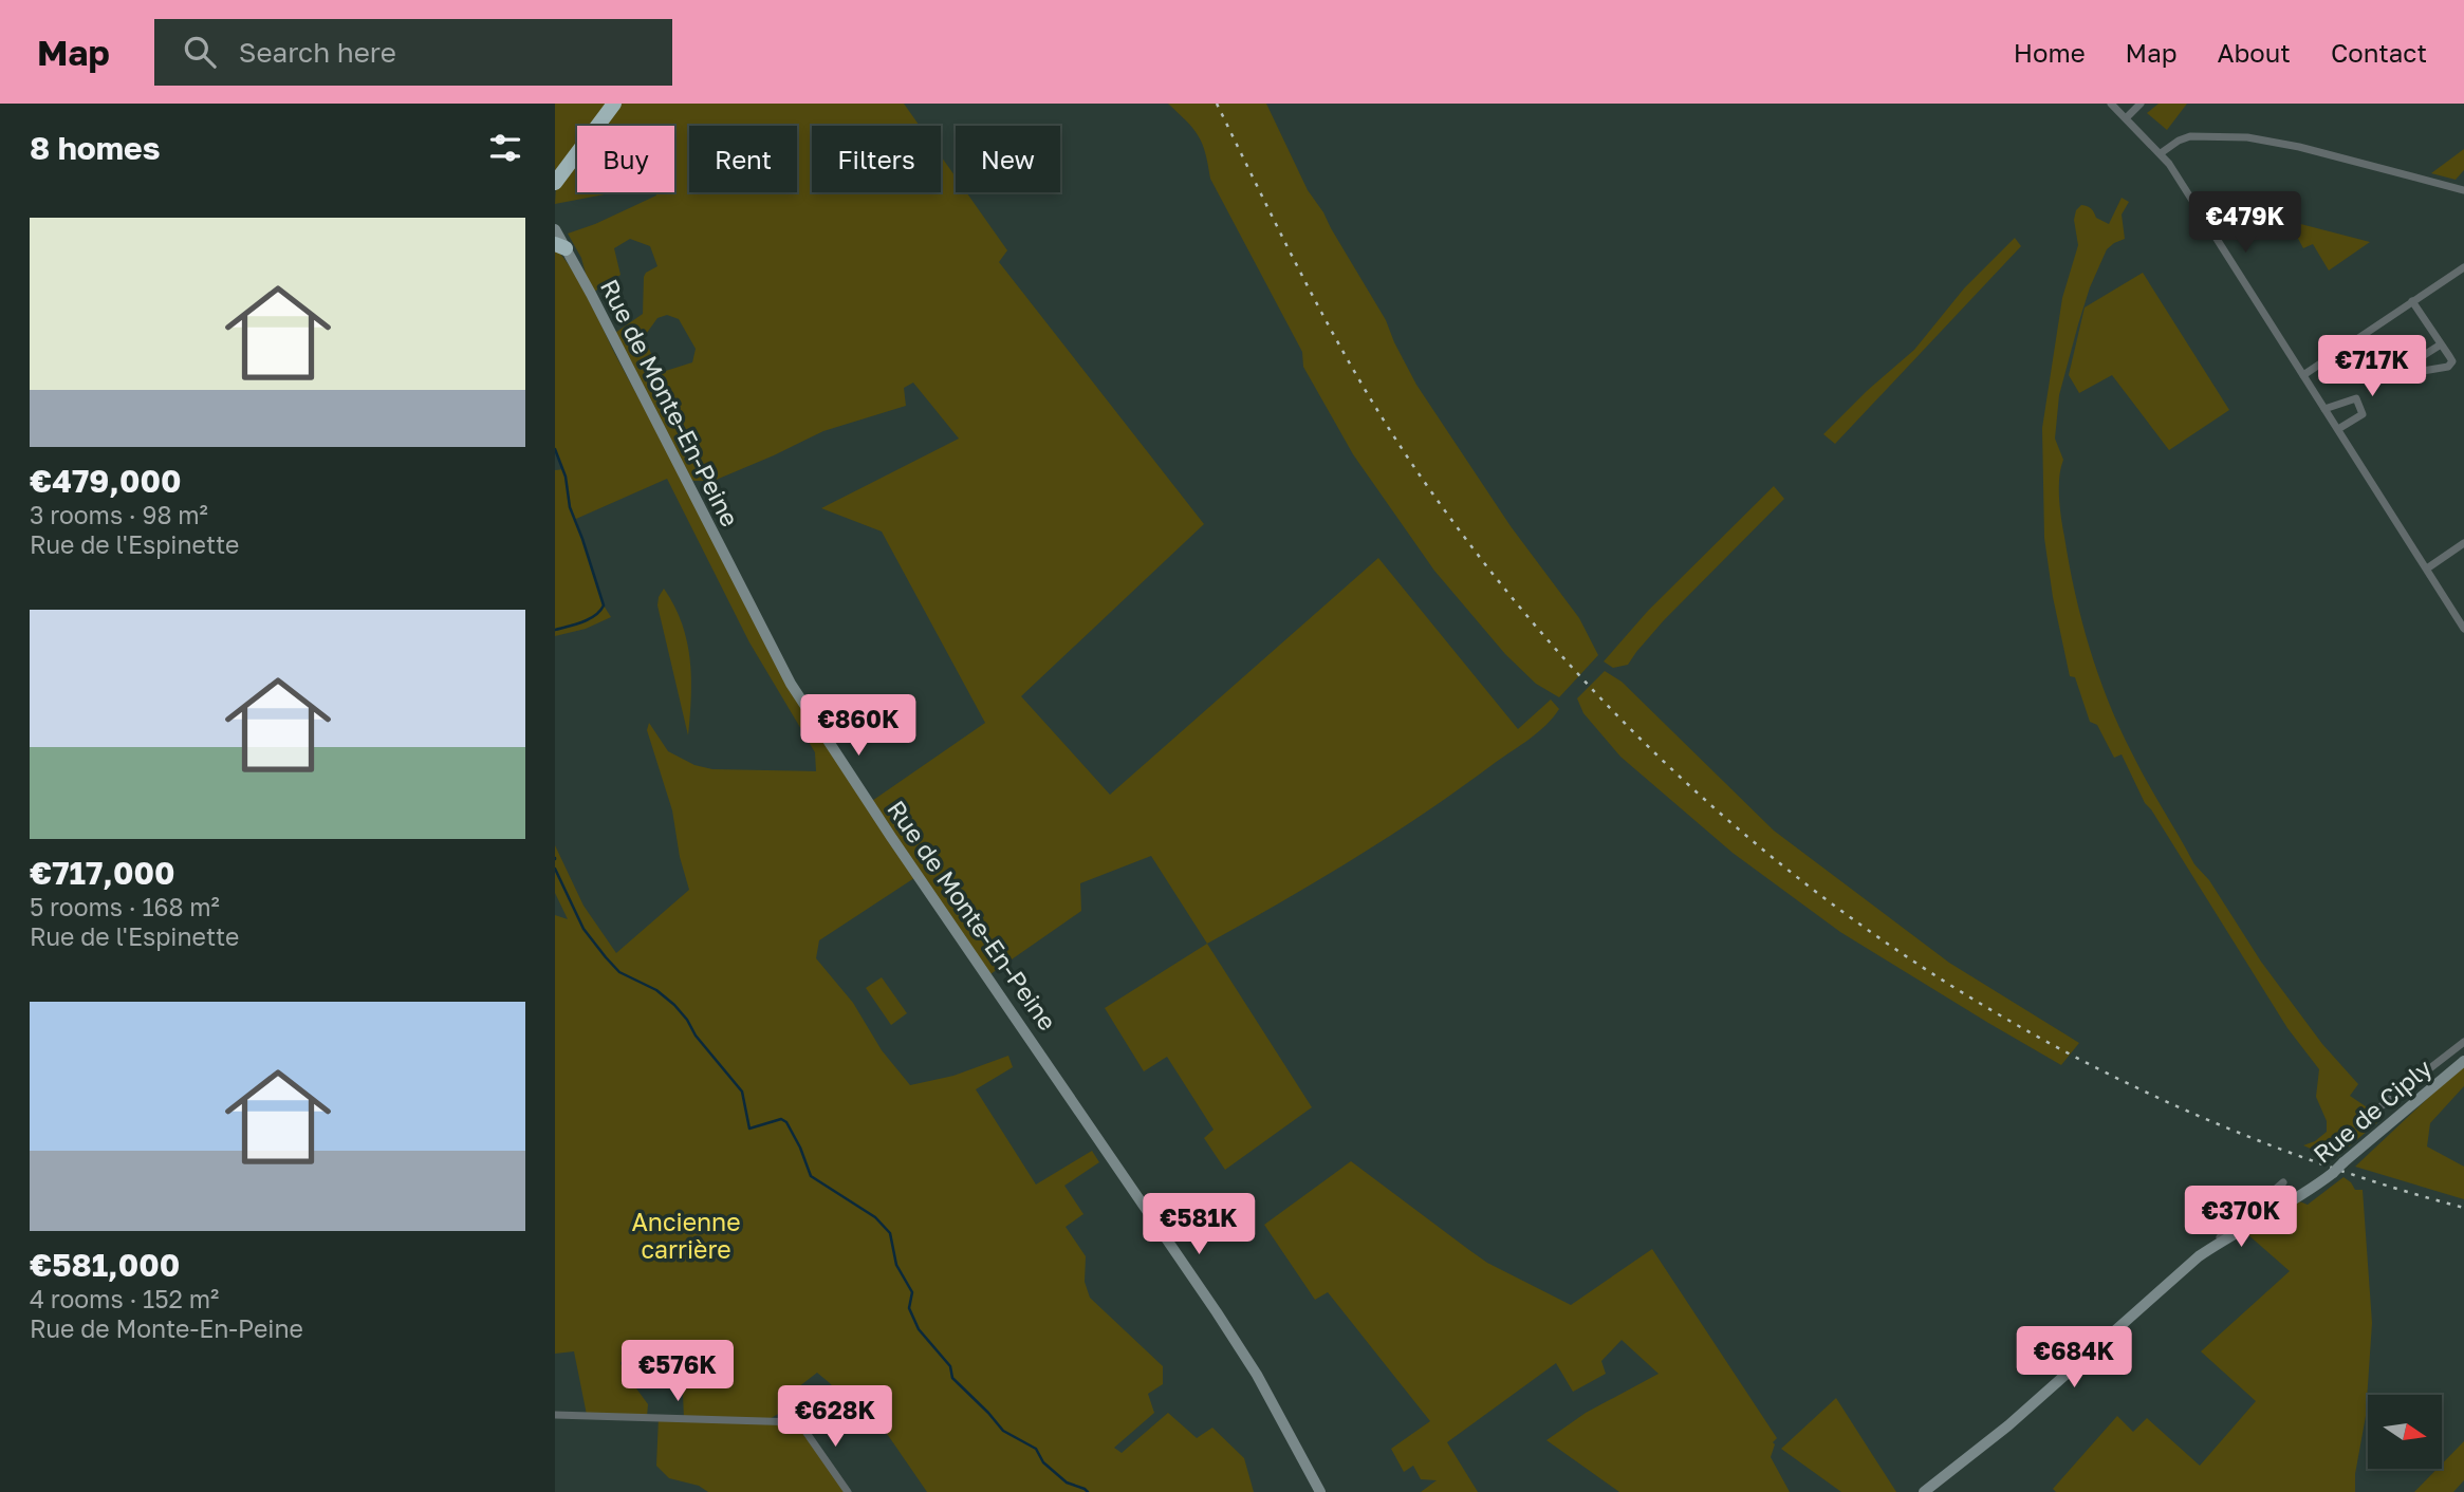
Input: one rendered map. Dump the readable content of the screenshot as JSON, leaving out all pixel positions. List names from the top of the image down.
{
  "streets": {
    "main road": ["Rue de Monte-En-Peine", "Rue de Ciply"]
  },
  "parks": ["Ancienne carrière"],
  "north": "right",
  "page": {
    "header": "Map",
    "search": "Search here",
    "nav": [
      "Home",
      "Map",
      "About",
      "Contact"
    ],
    "heading": "8 homes",
    "chip": [
      "Buy",
      "Rent",
      "Filters",
      "New"
    ],
    "price": [
      "€479K",
      "€717K",
      "€860K",
      "€370K",
      "€581K",
      "€684K",
      "€576K",
      "€628K"
    ],
    "list": [
      {
        "name": "€479,000",
        "note": "3 rooms · 98 m² · Rue de l'Espinette"
      },
      {
        "name": "€717,000",
        "note": "5 rooms · 168 m² · Rue de l'Espinette"
      },
      {
        "name": "€581,000",
        "note": "4 rooms · 152 m² · Rue de Monte-En-Peine"
      }
    ]
  }
}
